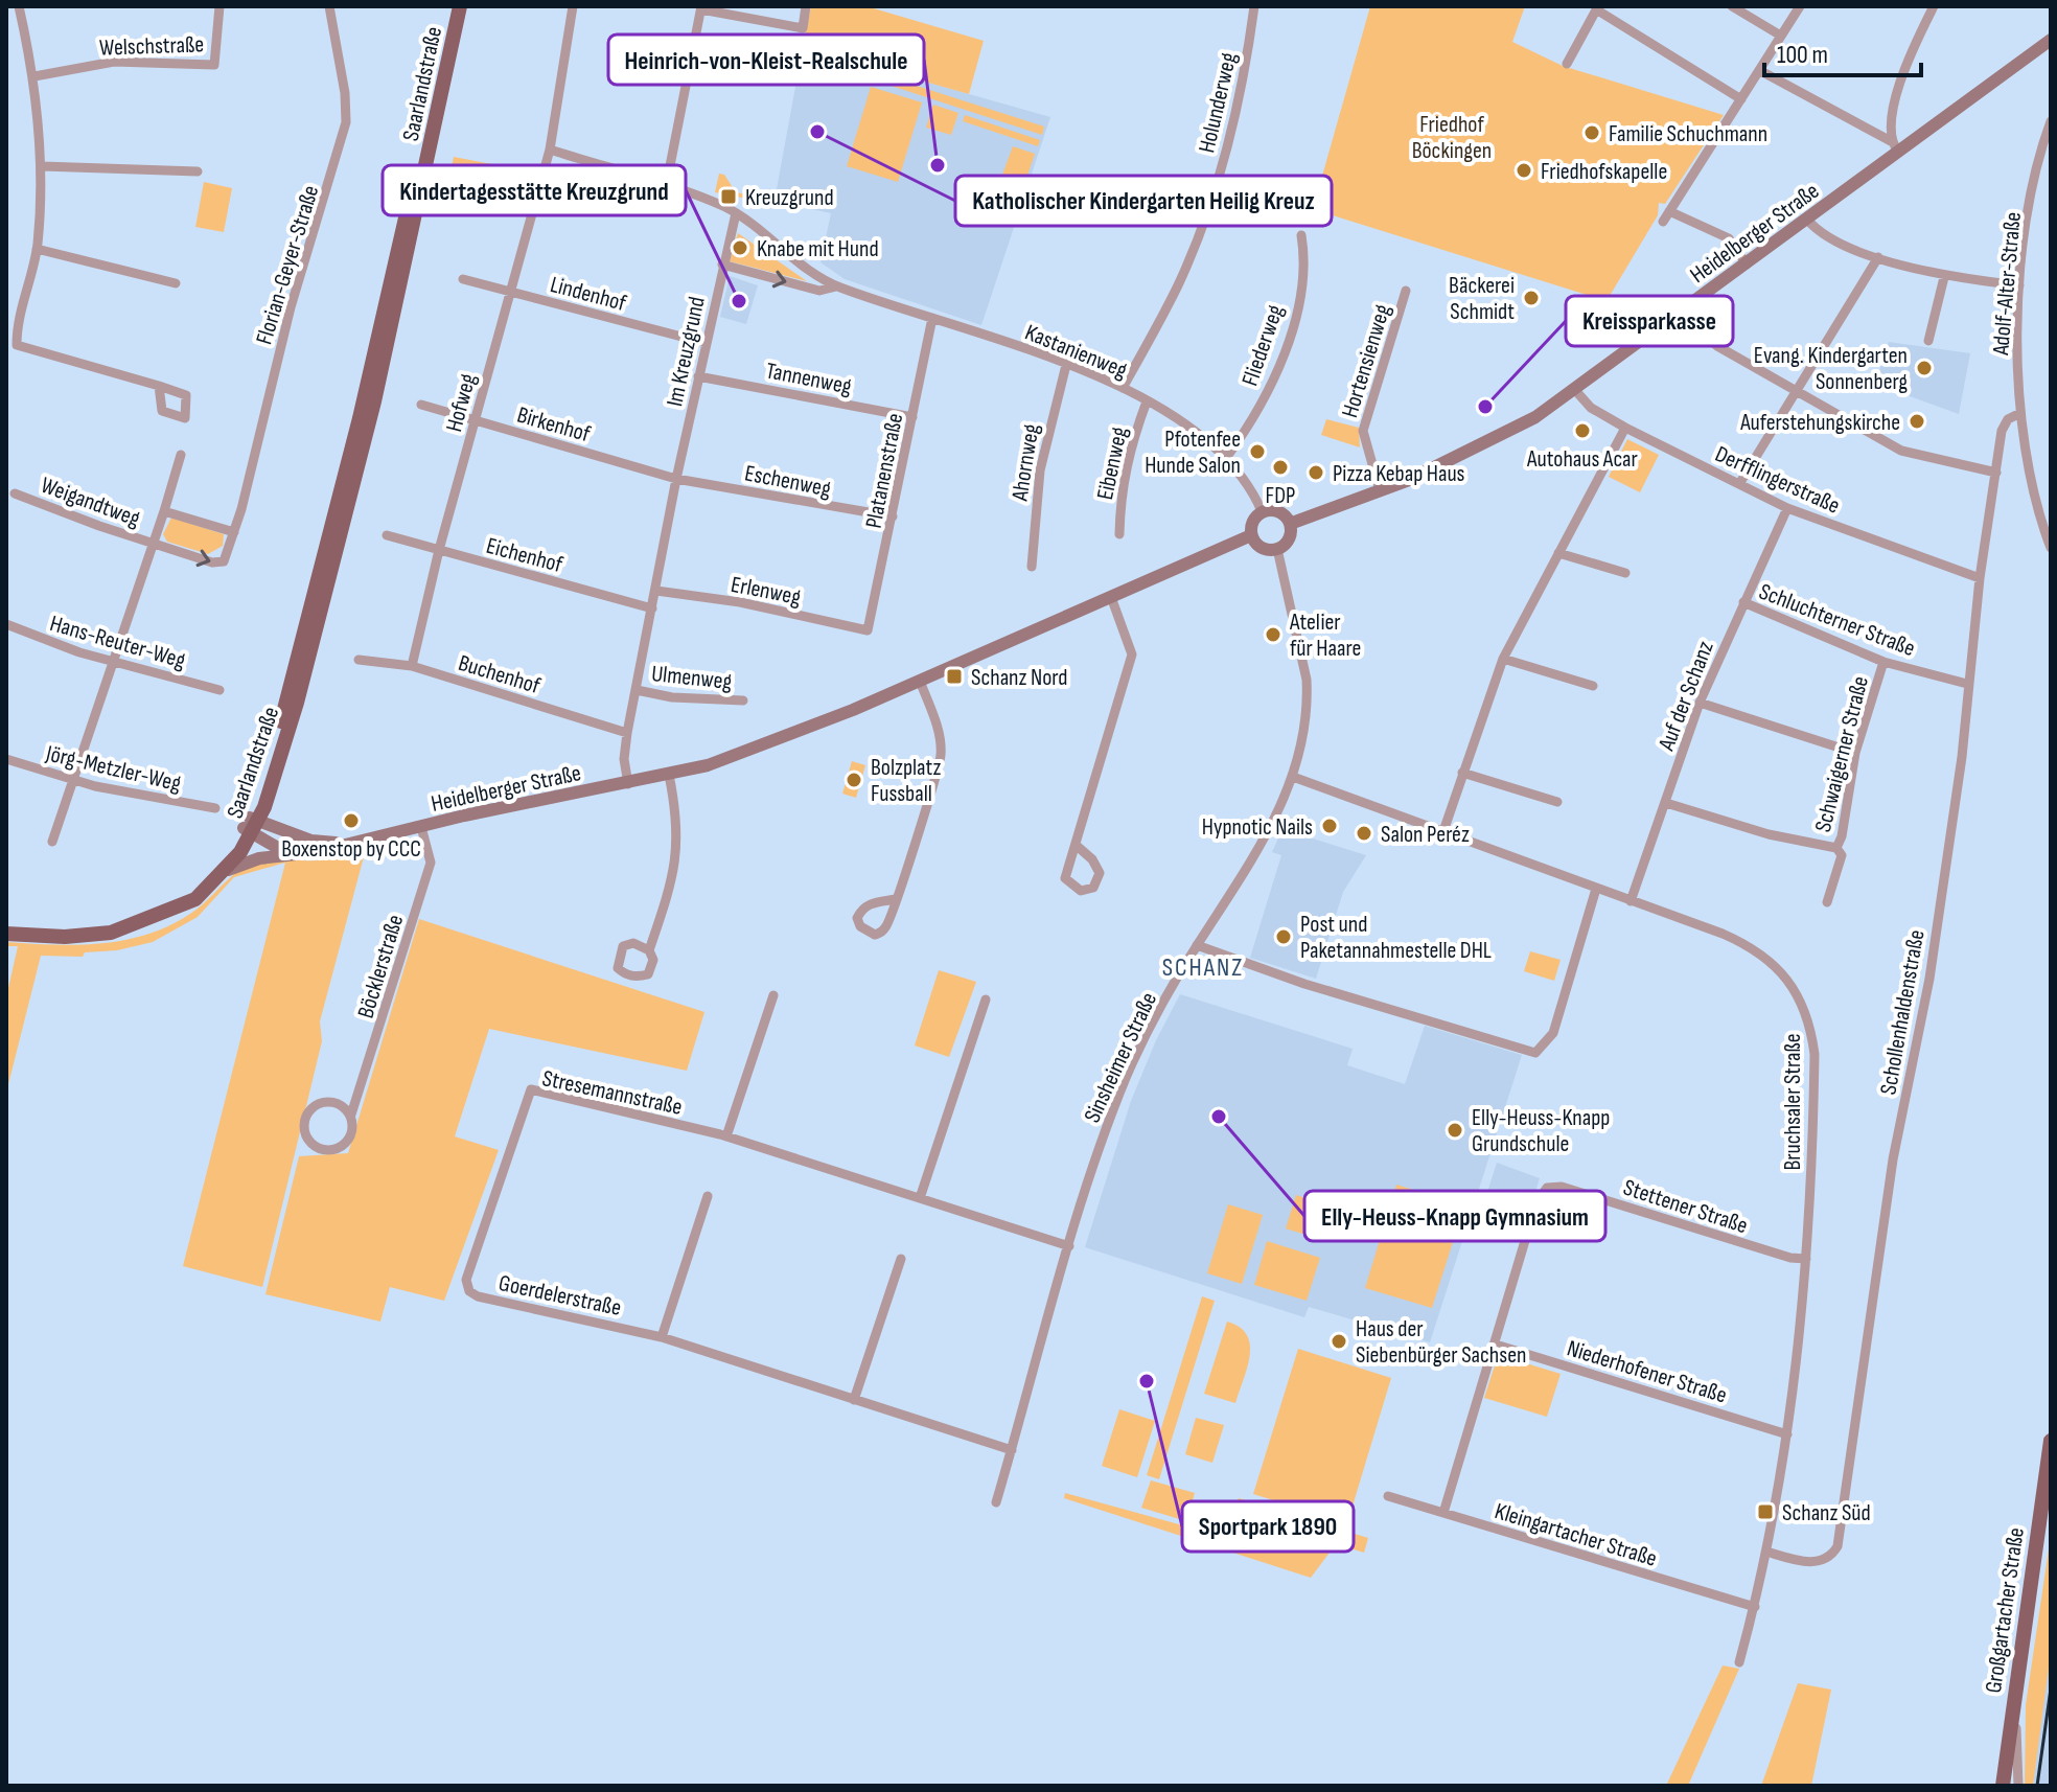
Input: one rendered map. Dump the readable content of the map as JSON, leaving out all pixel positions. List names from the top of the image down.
{
  "streets": {
    "main road": ["Saarlandstraße", "Heidelberger Straße", "Großgartacher Straße"],
    "street": [
      "Welschstraße",
      "Holunderweg",
      "Florian-Geyer-Straße",
      "Adolf-Alter-Straße",
      "Lindenhof",
      "Fliederweg",
      "Kastanienweg",
      "Im Kreuzgrund",
      "Hortensienweg",
      "Tannenweg",
      "Hofweg",
      "Birkenhof",
      "Ahornweg",
      "Eibenweg",
      "Platanenstraße",
      "Derfflingerstraße",
      "Eschenweg",
      "Weigandtweg",
      "Eichenhof",
      "Erlenweg",
      "Schluchterner Straße",
      "Hans-Reuter-Weg",
      "Buchenhof",
      "Ulmenweg",
      "Auf der Schanz",
      "Schwaigerner Straße",
      "Jörg-Metzler-Weg",
      "Böcklerstraße",
      "Schollenhaldenstraße",
      "Sinsheimer Straße",
      "Stresemannstraße",
      "Bruchsaler Straße",
      "Stettener Straße",
      "Goerdelerstraße",
      "Niederhofener Straße",
      "Kleingartacher Straße"
    ]
  },
  "crossings": [
    ["Saarlandstraße", "Heidelberger Straße"],
    ["Holunderweg", "Kastanienweg"],
    ["Heidelberger Straße", "Kastanienweg"],
    ["Heidelberger Straße", "Im Kreuzgrund"],
    ["Heidelberger Straße", "Hortensienweg"],
    ["Heidelberger Straße", "Derfflingerstraße"],
    ["Heidelberger Straße", "Böcklerstraße"],
    ["Heidelberger Straße", "Sinsheimer Straße"],
    ["Florian-Geyer-Straße", "Weigandtweg"],
    ["Adolf-Alter-Straße", "Schollenhaldenstraße"],
    ["Lindenhof", "Im Kreuzgrund"],
    ["Lindenhof", "Hofweg"],
    ["Fliederweg", "Kastanienweg"],
    ["Kastanienweg", "Im Kreuzgrund"],
    ["Kastanienweg", "Ahornweg"],
    ["Kastanienweg", "Eibenweg"],
    ["Kastanienweg", "Platanenstraße"],
    ["Kastanienweg", "Sinsheimer Straße"],
    ["Im Kreuzgrund", "Tannenweg"],
    ["Im Kreuzgrund", "Birkenhof"],
    ["Im Kreuzgrund", "Eschenweg"],
    ["Im Kreuzgrund", "Eichenhof"],
    ["Im Kreuzgrund", "Erlenweg"],
    ["Im Kreuzgrund", "Buchenhof"],
    ["Im Kreuzgrund", "Ulmenweg"],
    ["Tannenweg", "Platanenstraße"],
    ["Hofweg", "Birkenhof"],
    ["Hofweg", "Eichenhof"],
    ["Hofweg", "Buchenhof"],
    ["Birkenhof", "Eschenweg"],
    ["Platanenstraße", "Eschenweg"],
    ["Platanenstraße", "Erlenweg"],
    ["Derfflingerstraße", "Auf der Schanz"],
    ["Derfflingerstraße", "Schollenhaldenstraße"],
    ["Schluchterner Straße", "Auf der Schanz"],
    ["Schluchterner Straße", "Schwaigerner Straße"],
    ["Schluchterner Straße", "Schollenhaldenstraße"],
    ["Auf der Schanz", "Bruchsaler Straße"],
    ["Schollenhaldenstraße", "Bruchsaler Straße"],
    ["Sinsheimer Straße", "Stresemannstraße"],
    ["Sinsheimer Straße", "Bruchsaler Straße"],
    ["Sinsheimer Straße", "Goerdelerstraße"],
    ["Stresemannstraße", "Goerdelerstraße"],
    ["Bruchsaler Straße", "Stettener Straße"],
    ["Bruchsaler Straße", "Niederhofener Straße"],
    ["Bruchsaler Straße", "Kleingartacher Straße"],
    ["Stettener Straße", "Niederhofener Straße"],
    ["Stettener Straße", "Kleingartacher Straße"]
  ],
  "districts": ["SCHANZ"],
  "parks": ["Friedhof Böckingen"],
  "places": {
    "other": [
      "Katholischer Kindergarten Heilig Kreuz",
      "Familie Schuchmann",
      "Heinrich-von-Kleist-Realschule",
      "Friedhofskapelle",
      "Knabe mit Hund",
      "Bäckerei Schmidt",
      "Kindertagesstätte Kreuzgrund",
      "Evang. Kindergarten Sonnenberg",
      "Kreissparkasse",
      "Auferstehungskirche",
      "Autohaus Acar",
      "Pfotenfee Hunde Salon",
      "FDP",
      "Pizza Kebap Haus",
      "Atelier für Haare",
      "Bolzplatz Fussball",
      "Boxenstop by CCC",
      "Hypnotic Nails",
      "Salon Peréz",
      "Post und Paketannahmestelle DHL",
      "Elly-Heuss-Knapp Gymnasium",
      "Elly-Heuss-Knapp Grundschule",
      "Haus der Siebenbürger Sachsen",
      "Sportpark 1890"
    ],
    "transit": ["Kreuzgrund", "Schanz Nord", "Schanz Süd"]
  },
  "scale_bar": "100 m"
}
